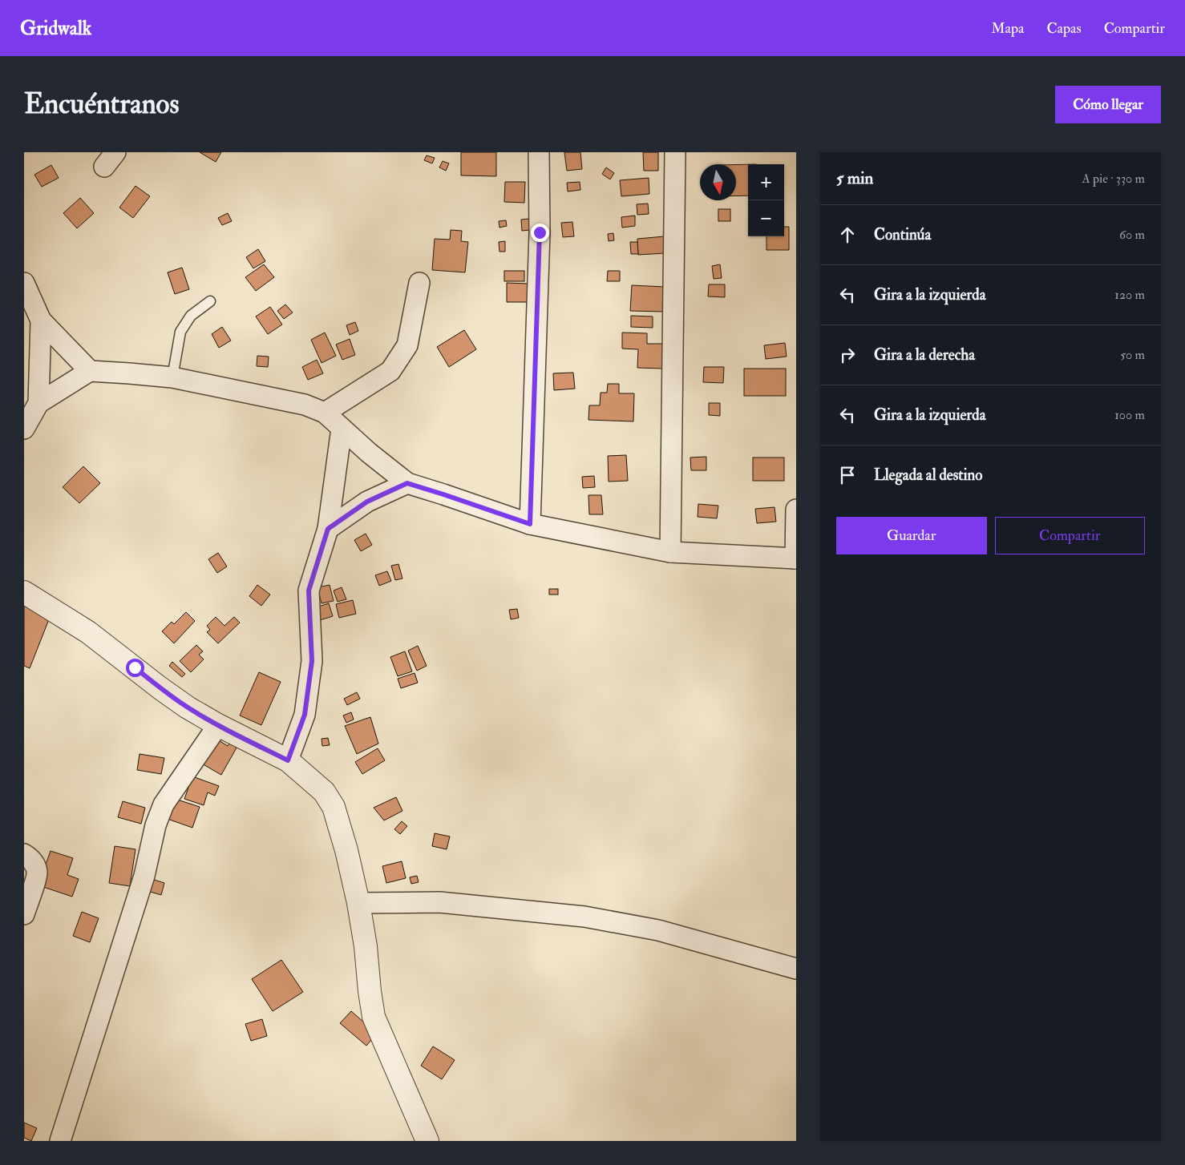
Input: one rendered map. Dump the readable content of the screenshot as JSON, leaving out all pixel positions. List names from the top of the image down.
{
  "north": "bottom",
  "page": {
    "header": "Gridwalk",
    "nav": ["Mapa", "Capas", "Compartir"],
    "buttons": [
      "Cómo llegar",
      ["Guardar", "Compartir"]
    ],
    "title": "Encuéntranos",
    "heading": ["5 min", "A pie · 330 m"],
    "map_buttons": ["+", "−"],
    "list": [
      ["Continúa", "60 m"],
      ["Gira a la izquierda", "120 m"],
      ["Gira a la derecha", "50 m"],
      ["Gira a la izquierda", "100 m"],
      "Llegada al destino"
    ]
  }
}
